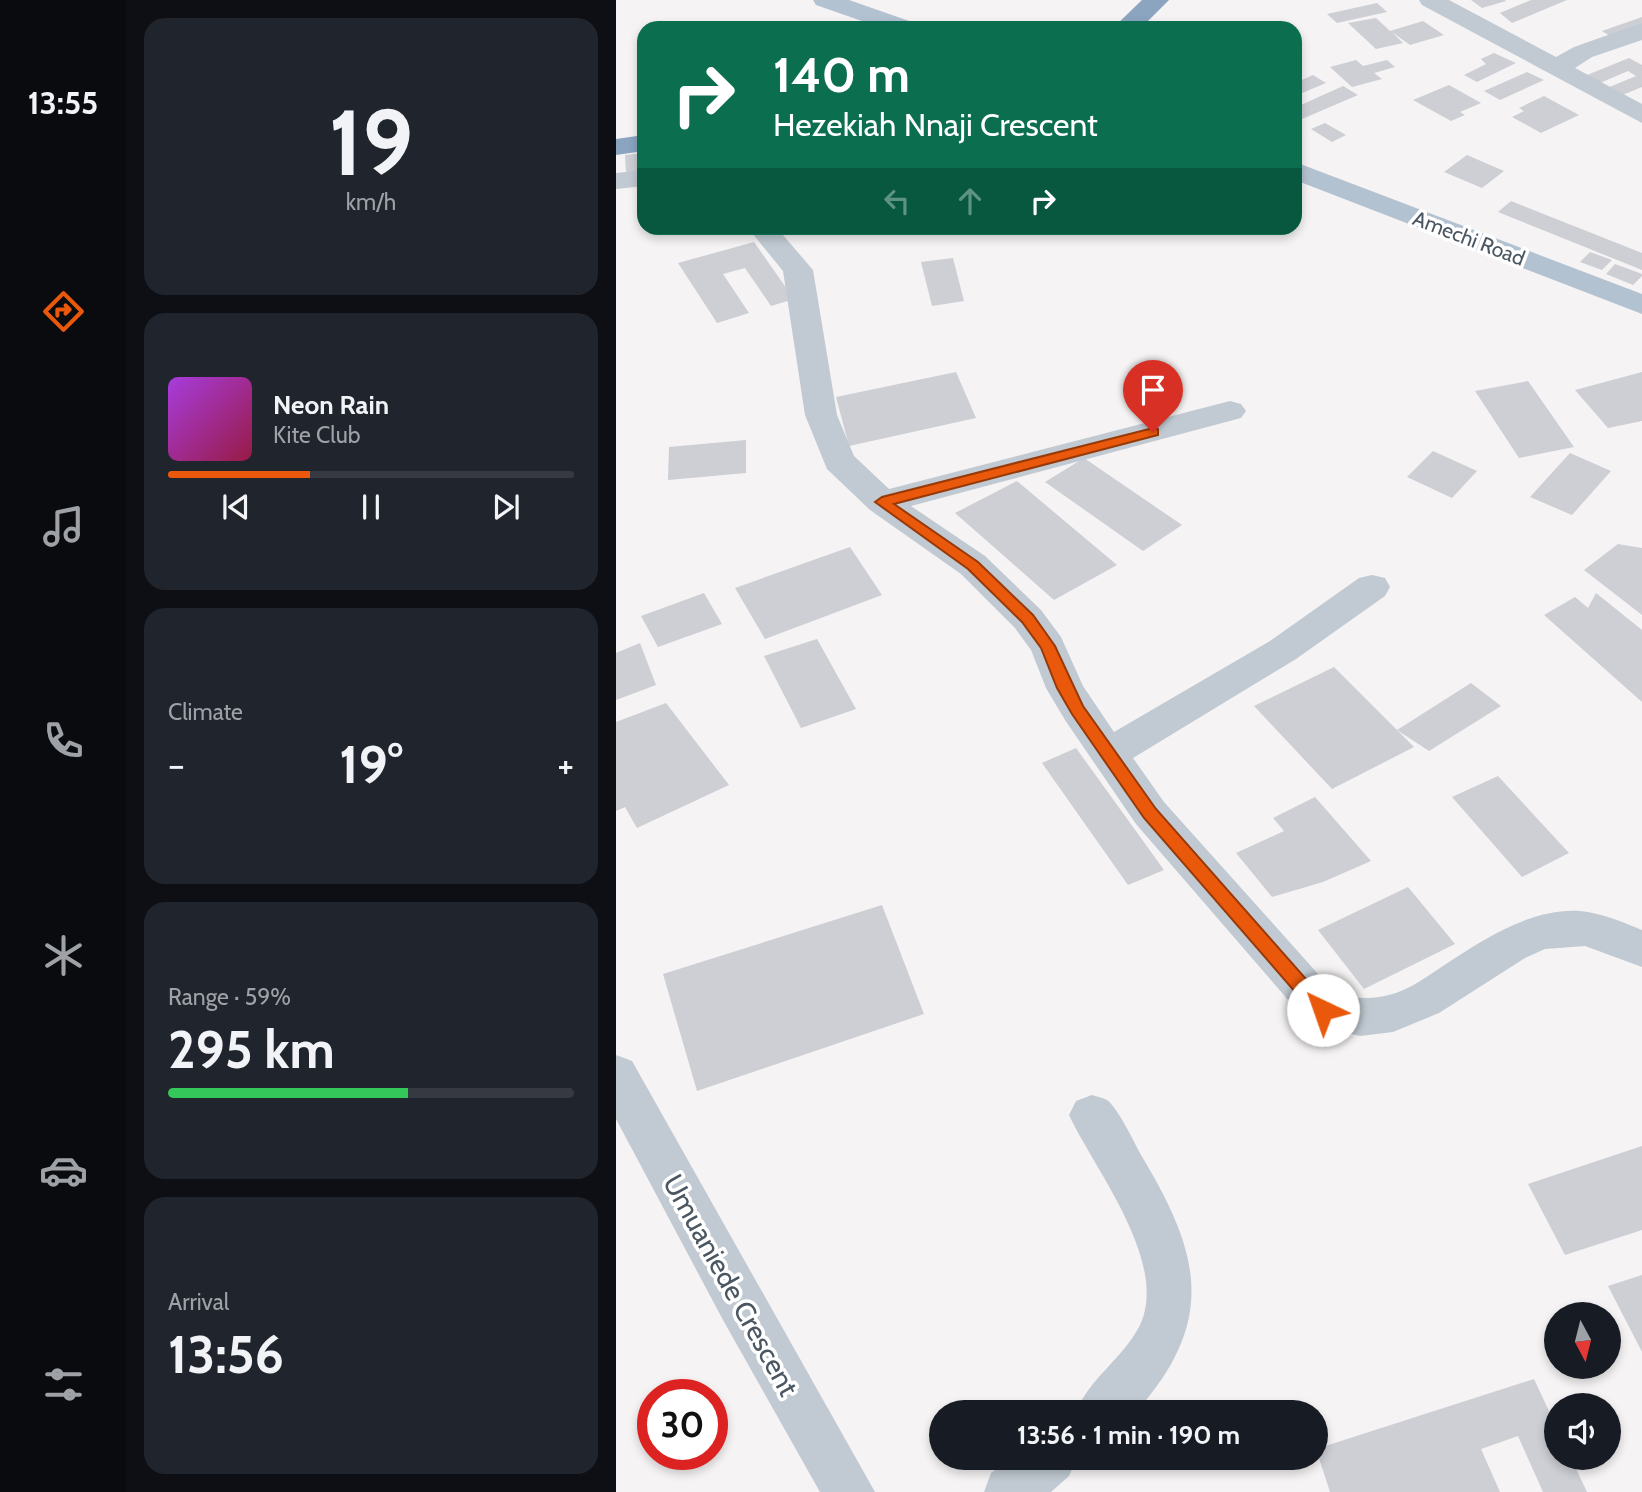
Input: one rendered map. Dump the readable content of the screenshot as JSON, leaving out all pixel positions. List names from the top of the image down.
{
  "streets": {
    "main road": ["Amechi Road"],
    "street": ["Umuaniede Crescent"]
  },
  "north": "bottom",
  "page": {
    "tabs": "13:55",
    "tile": [
      ["19", "km/h"],
      "Climate",
      ["Range · 59%", "295 km"],
      ["Arrival", "13:56"]
    ],
    "turn": ["140 m", "Hezekiah Nnaji Crescent"],
    "song": ["Neon Rain", "Kite Club"],
    "heat": ["−", "19°", "+"],
    "limit": "30",
    "trip": "13:56 · 1 min · 190 m"
  }
}
